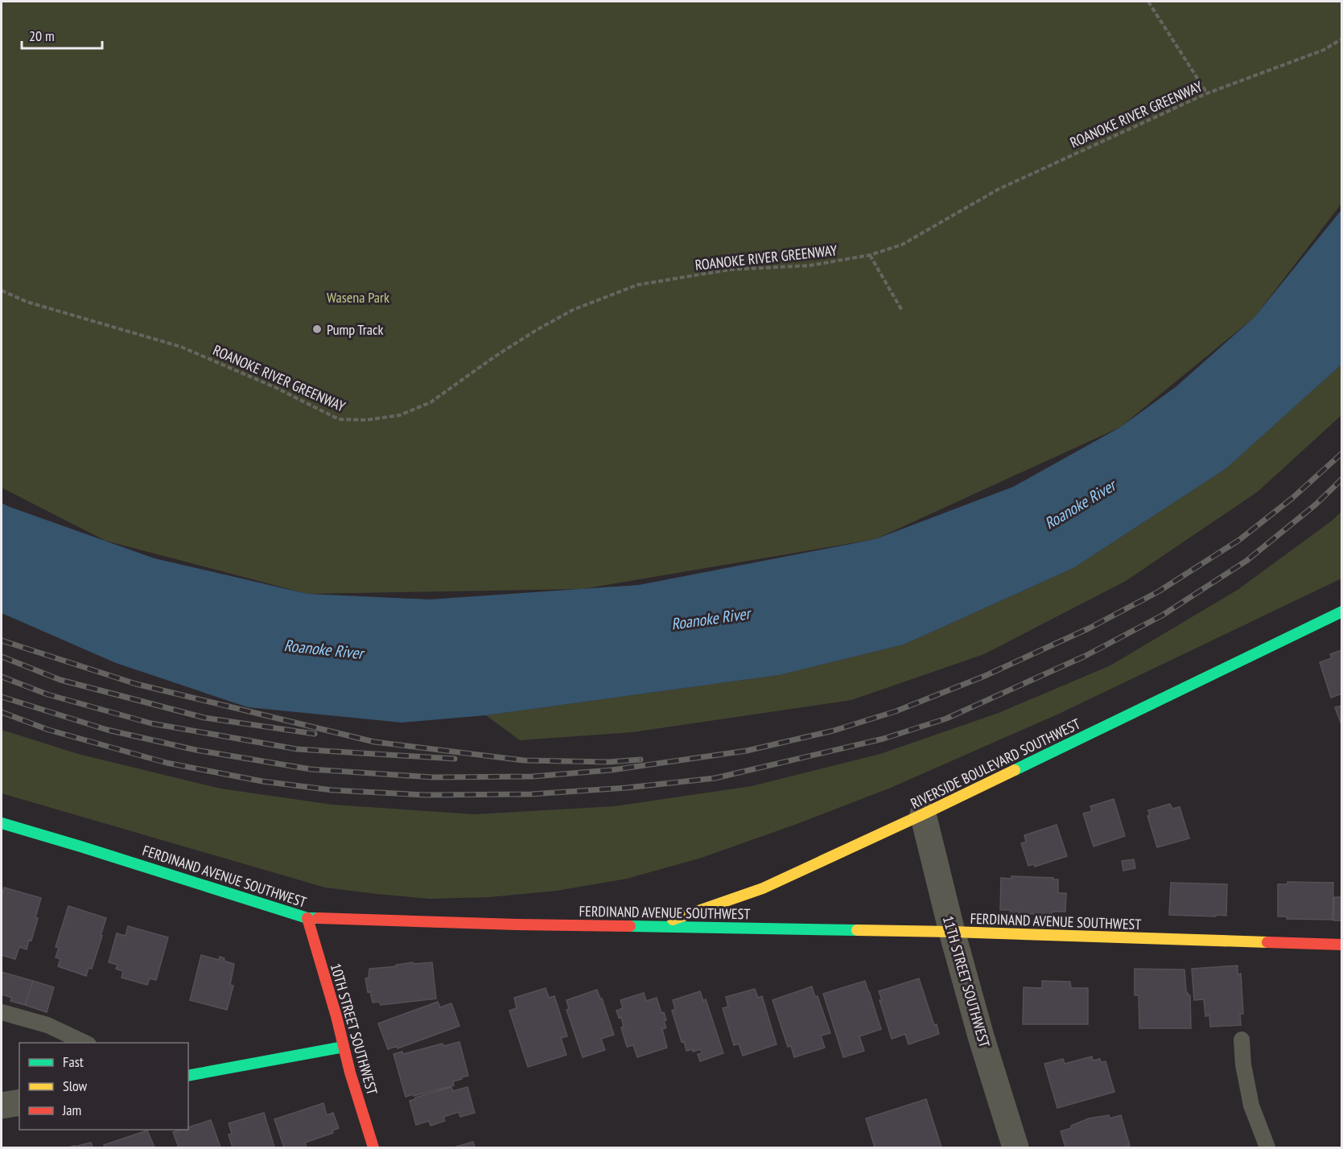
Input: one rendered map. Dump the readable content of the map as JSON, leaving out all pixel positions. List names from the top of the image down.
{
  "streets": {
    "street": [
      "RIVERSIDE BOULEVARD SOUTHWEST",
      "FERDINAND AVENUE SOUTHWEST",
      "11TH STREET SOUTHWEST",
      "10TH STREET SOUTHWEST"
    ],
    "path": ["ROANOKE RIVER GREENWAY"]
  },
  "crossings": [
    ["RIVERSIDE BOULEVARD SOUTHWEST", "FERDINAND AVENUE SOUTHWEST"],
    ["RIVERSIDE BOULEVARD SOUTHWEST", "11TH STREET SOUTHWEST"],
    ["FERDINAND AVENUE SOUTHWEST", "11TH STREET SOUTHWEST"],
    ["FERDINAND AVENUE SOUTHWEST", "10TH STREET SOUTHWEST"]
  ],
  "water": ["Roanoke River"],
  "parks": ["Wasena Park"],
  "places": ["Pump Track"],
  "legend": ["Fast", "Slow", "Jam"],
  "scale_bar": "20 m"
}
